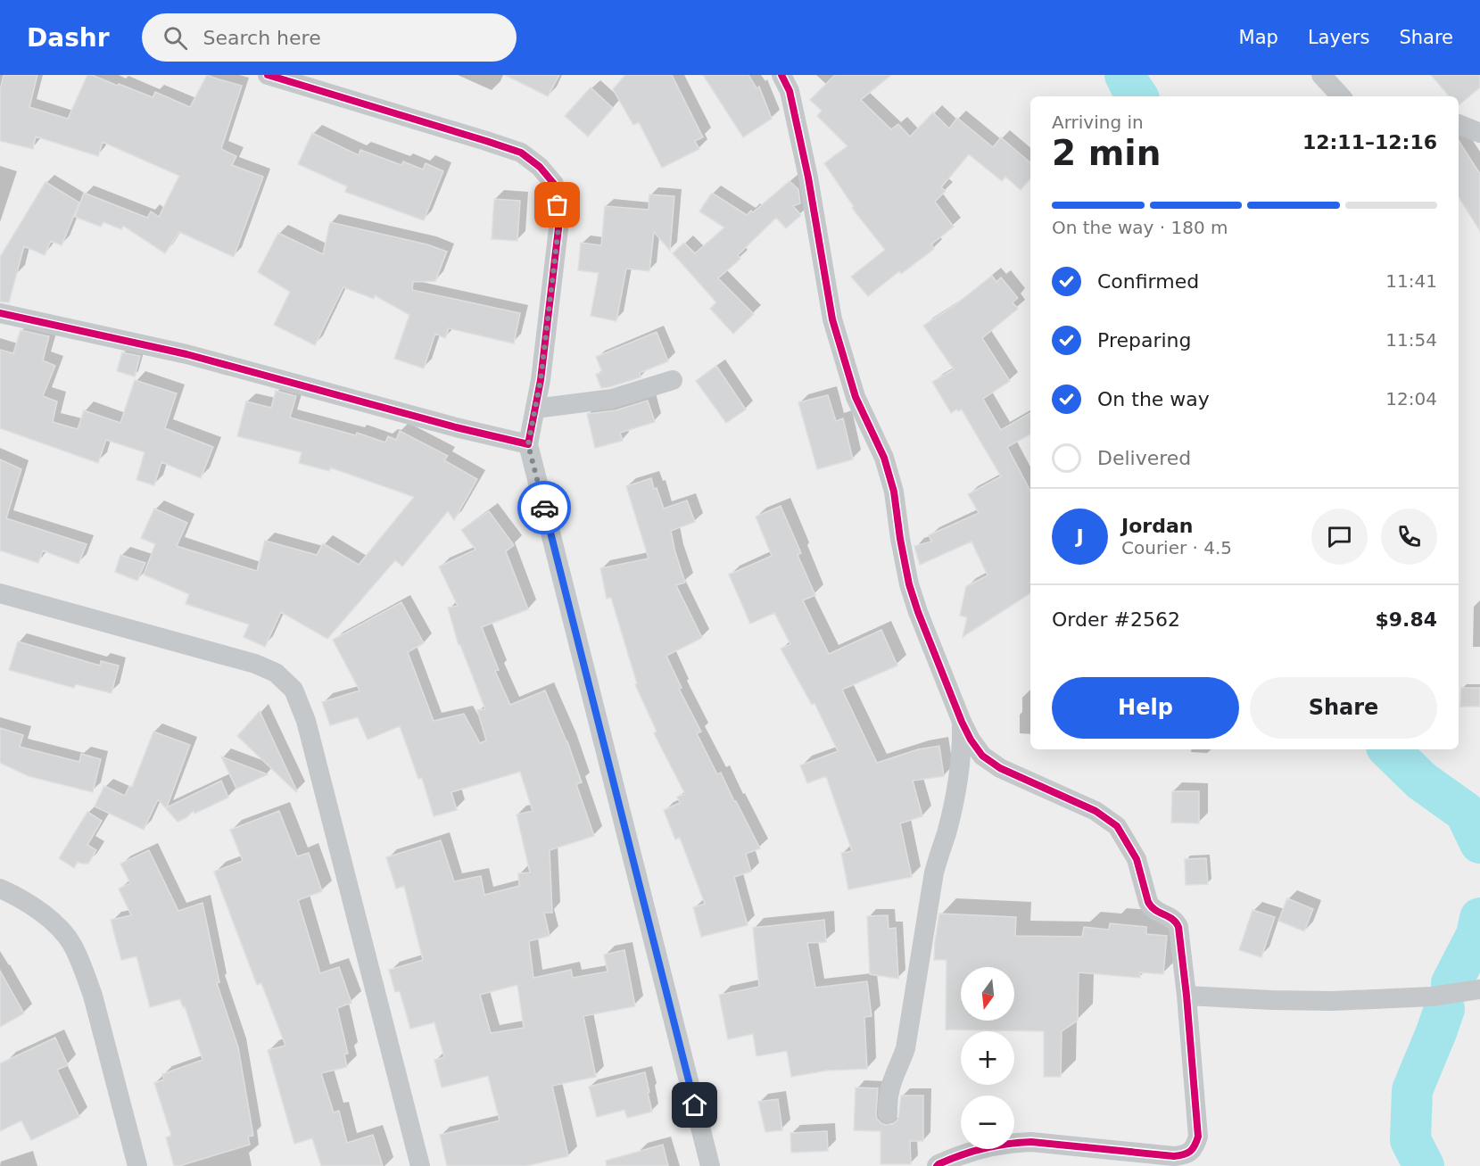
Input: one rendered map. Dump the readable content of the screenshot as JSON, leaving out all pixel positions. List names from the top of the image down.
{
  "north": "bottom",
  "page": {
    "header": "Dashr",
    "search": "Search here",
    "nav": ["Map", "Layers", "Share"],
    "heading": ["2 min", "Arriving in", "12:11–12:16"],
    "panel": [
      "Jordan",
      "Courier · 4.5",
      "Order #2562",
      "$9.84"
    ],
    "bar": "On the way · 180 m",
    "list": [
      ["Confirmed", "11:41"],
      ["Preparing", "11:54"],
      ["On the way", "12:04"],
      "Delivered"
    ],
    "round": "J",
    "buttons": ["Help", "Share"],
    "map_buttons": ["+", "−"]
  }
}
